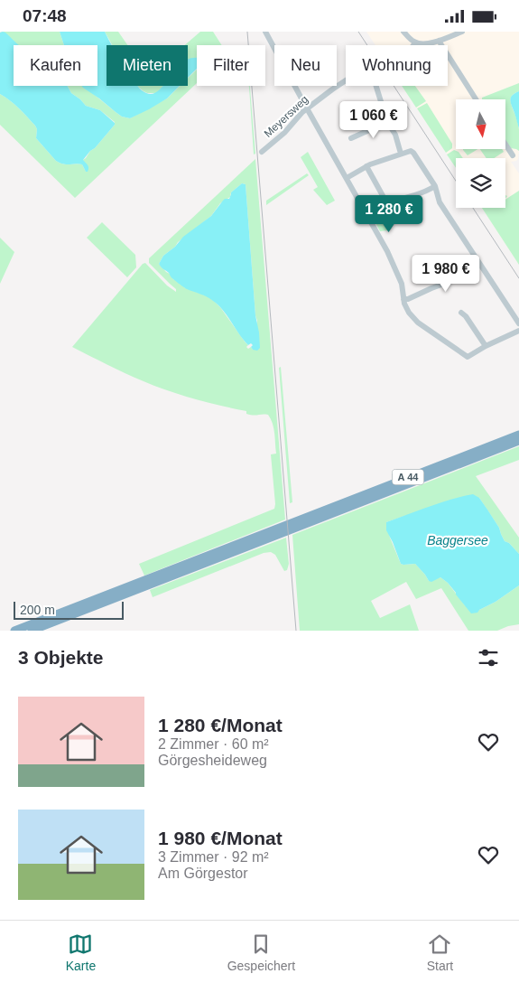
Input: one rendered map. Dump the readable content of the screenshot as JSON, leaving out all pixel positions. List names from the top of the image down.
{
  "streets": {
    "highway": ["A 44"],
    "street": ["Meyersweg"]
  },
  "water": ["Baggersee"],
  "scale_bar": "200 m",
  "north": "bottom",
  "page": {
    "status": "07:48",
    "chip": [
      "Kaufen",
      "Mieten",
      "Filter",
      "Neu",
      "Wohnung"
    ],
    "price": ["1 060 €", "1 280 €", "1 980 €"],
    "scale": "200 m",
    "heading": "3 Objekte",
    "list": [
      {
        "name": "1 280 €/Monat",
        "note": "2 Zimmer · 60 m² · Görgesheideweg"
      },
      {
        "name": "1 980 €/Monat",
        "note": "3 Zimmer · 92 m² · Am Görgestor"
      }
    ],
    "tabs": ["Karte", "Gespeichert", "Start"]
  }
}
